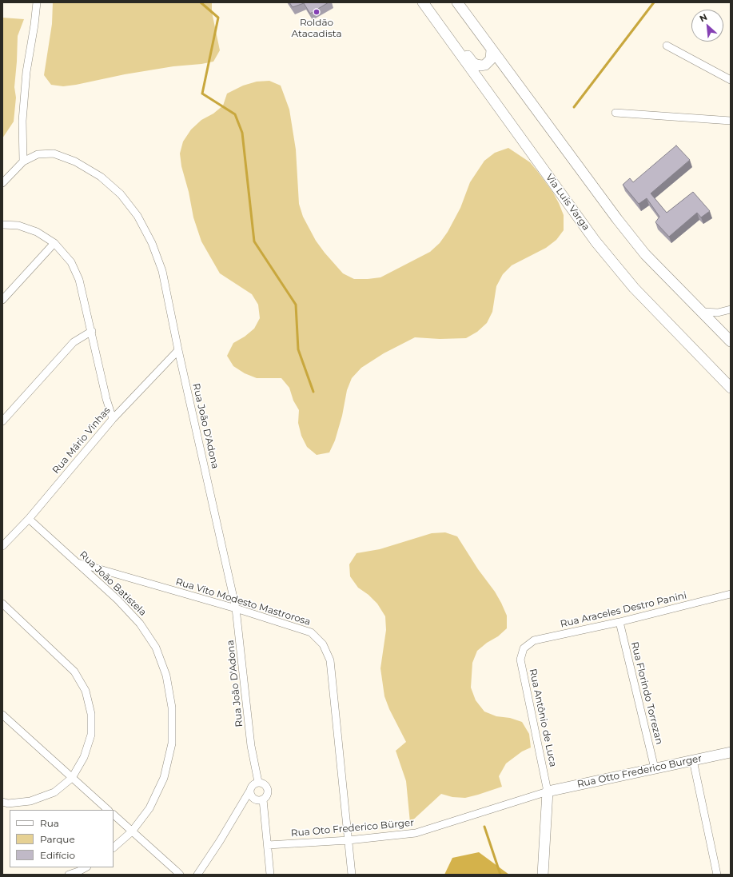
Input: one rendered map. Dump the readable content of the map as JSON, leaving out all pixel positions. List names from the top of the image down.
{
  "streets": {
    "main road": ["Via Luís Varga", "Rua Otto Frederico Burger"],
    "street": [
      "Rua João D'Adona",
      "Rua Mário Vinhas",
      "Rua João Batistela",
      "Rua Vito Modesto Mastrorosa",
      "Rua Araceles Destro Panini",
      "Rua Florindo Torrezan",
      "Rua Antônio de Luca",
      "Rua Oto Frederico Bürger"
    ]
  },
  "crossings": [
    ["Rua João D'Adona", "Rua Mário Vinhas"],
    ["Rua João D'Adona", "Rua Vito Modesto Mastrorosa"],
    ["Rua Mário Vinhas", "Rua João Batistela"],
    ["Rua João Batistela", "Rua Vito Modesto Mastrorosa"],
    ["Rua Vito Modesto Mastrorosa", "Rua Oto Frederico Bürger"],
    ["Rua Araceles Destro Panini", "Rua Florindo Torrezan"],
    ["Rua Araceles Destro Panini", "Rua Antônio de Luca"],
    ["Rua Florindo Torrezan", "Rua Otto Frederico Burger"],
    ["Rua Antônio de Luca", "Rua Otto Frederico Burger"],
    ["Rua Antônio de Luca", "Rua Oto Frederico Bürger"],
    ["Rua Otto Frederico Burger", "Rua Oto Frederico Bürger"]
  ],
  "places": ["Roldão Atacadista"],
  "legend": ["Rua", "Parque", "Edifício"],
  "north": "top left"
}
